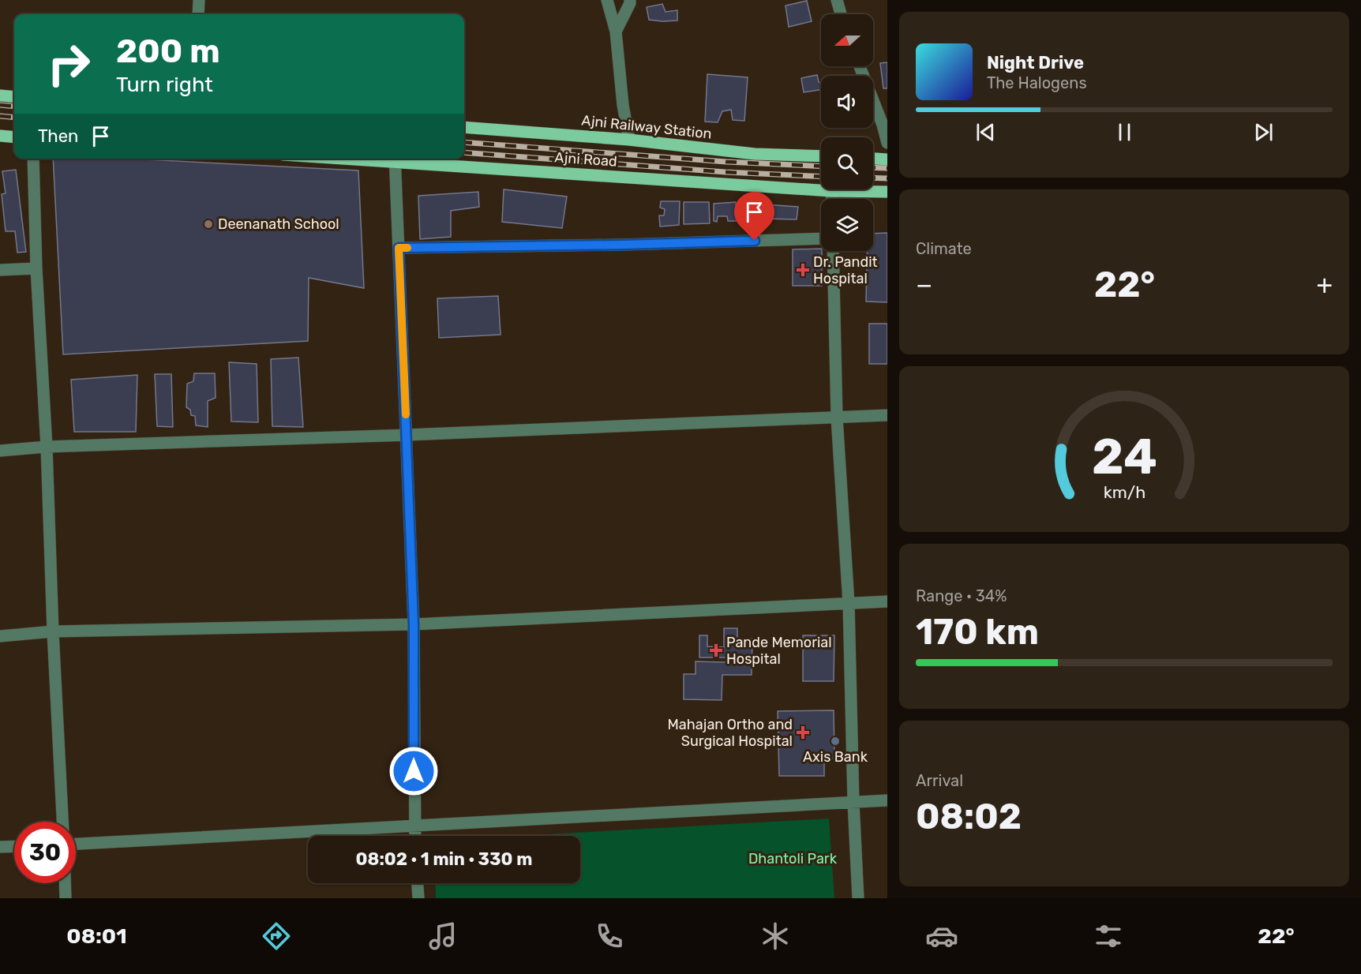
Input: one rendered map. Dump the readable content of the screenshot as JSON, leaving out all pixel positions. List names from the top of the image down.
{
  "streets": {
    "main road": ["Ajni Railway Station", "Ajni Road"]
  },
  "parks": ["Dhantoli Park"],
  "places": {
    "other": ["Deenanath School", "Axis Bank"],
    "health": ["Dr. Pandit Hospital", "Pande Memorial Hospital", "Mahajan Ortho and Surgical Hospital"]
  },
  "north": "left",
  "page": {
    "turn": ["200 m", "Turn right"],
    "song": ["Night Drive", "The Halogens"],
    "then": "Then",
    "tile": [
      "Climate",
      ["Range · 34%", "170 km"],
      ["Arrival", "08:02"]
    ],
    "heat": ["−", "22°", "+"],
    "limit": "30",
    "trip": "08:02 · 1 min · 330 m",
    "tabs": ["08:01", "22°"],
    "gauge": ["24", "km/h"]
  }
}
